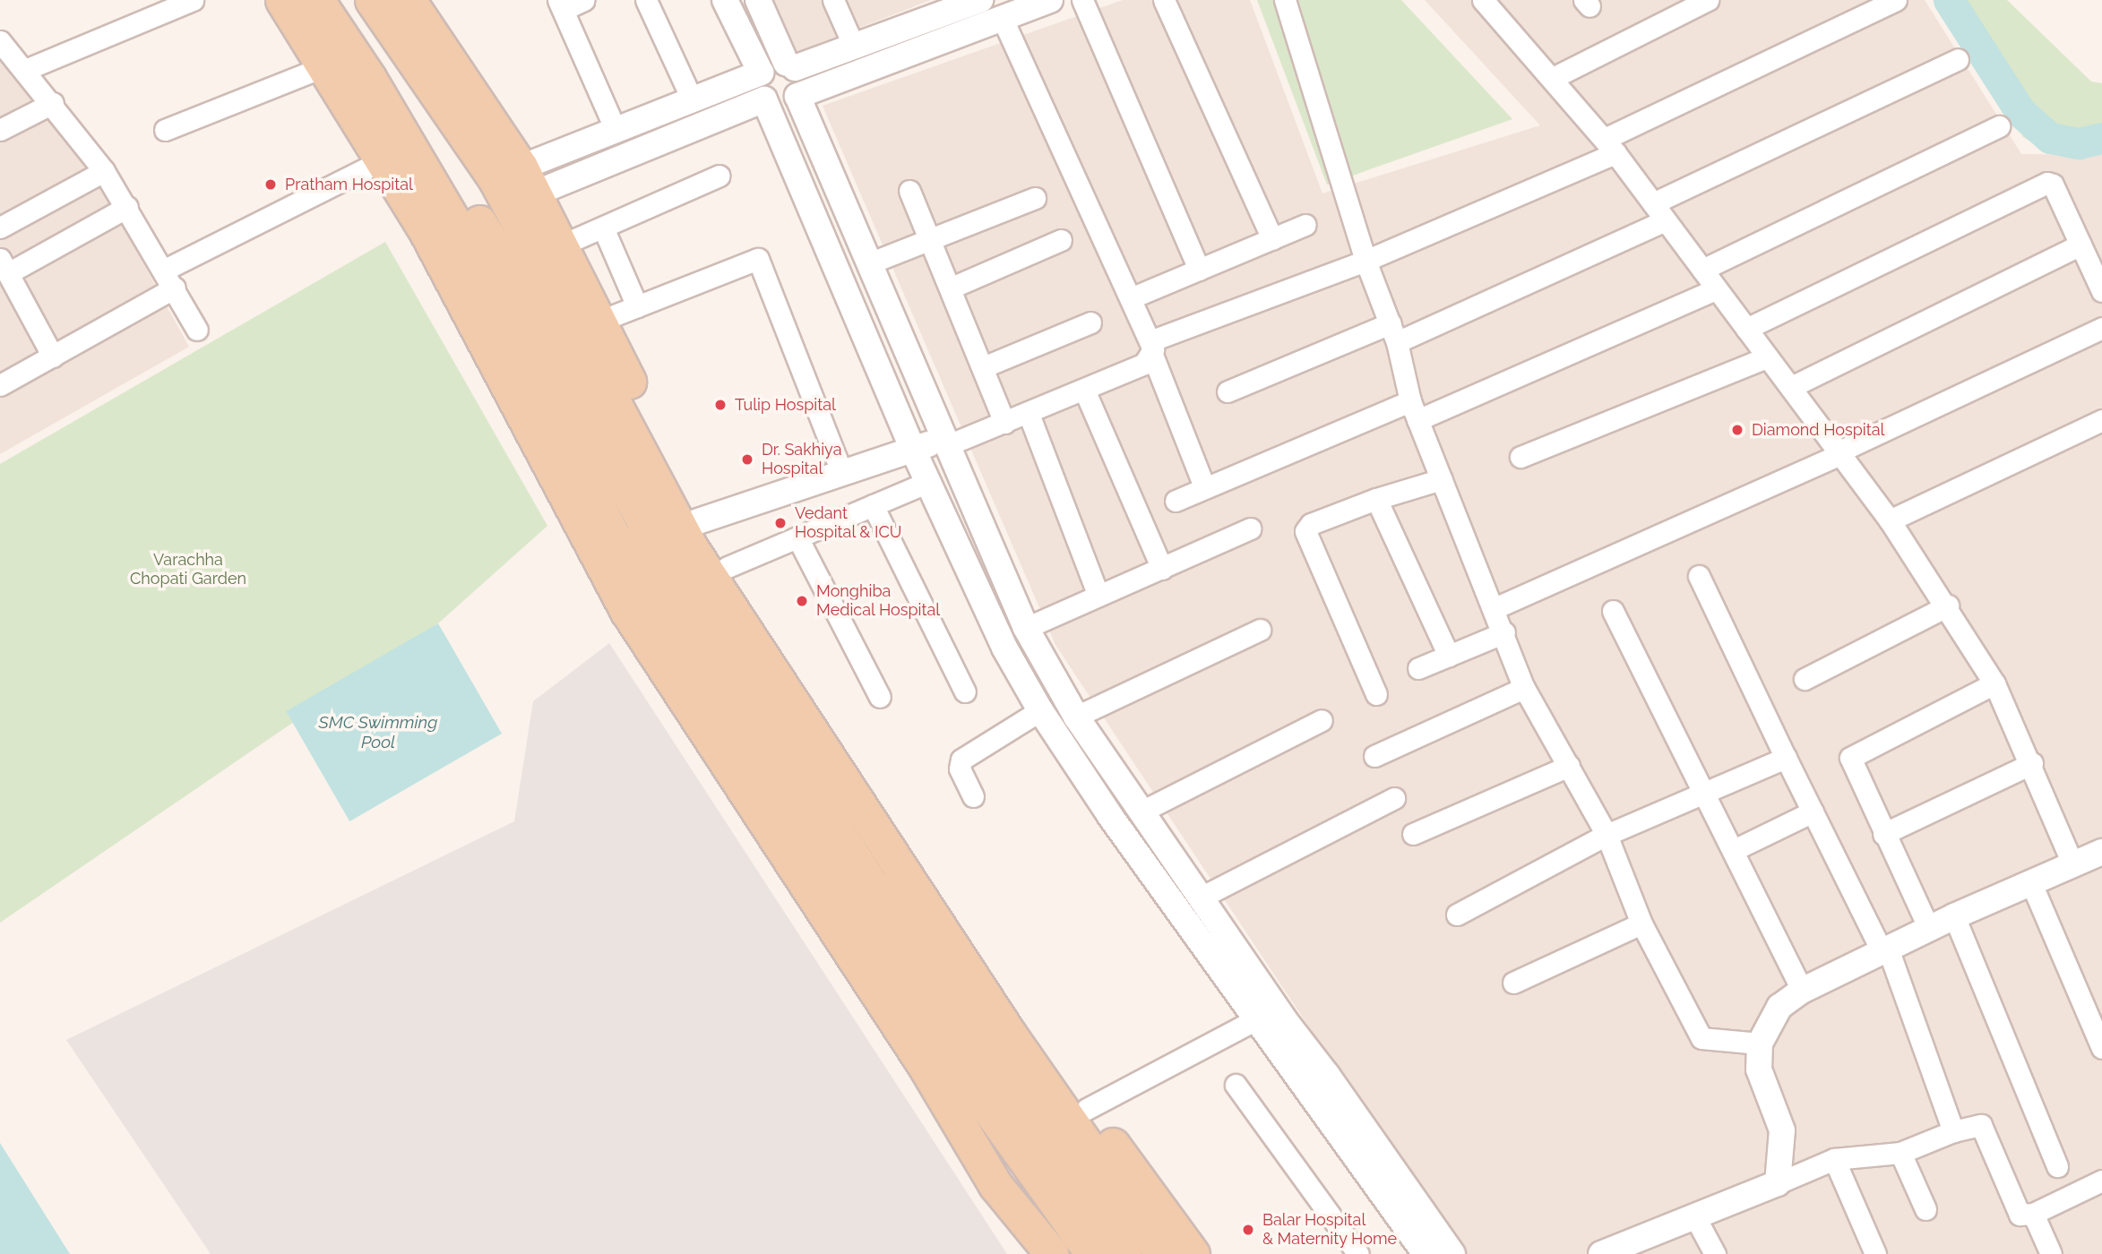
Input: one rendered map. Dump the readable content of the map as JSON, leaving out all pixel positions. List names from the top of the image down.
{
  "water": ["SMC Swimming Pool"],
  "parks": ["Varachha Chopati Garden"],
  "places": [
    "Pratham Hospital",
    "Tulip Hospital",
    "Diamond Hospital",
    "Dr. Sakhiya Hospital",
    "Vedant Hospital & ICU",
    "Monghiba Medical Hospital",
    "Balar Hospital & Maternity Home"
  ]
}
